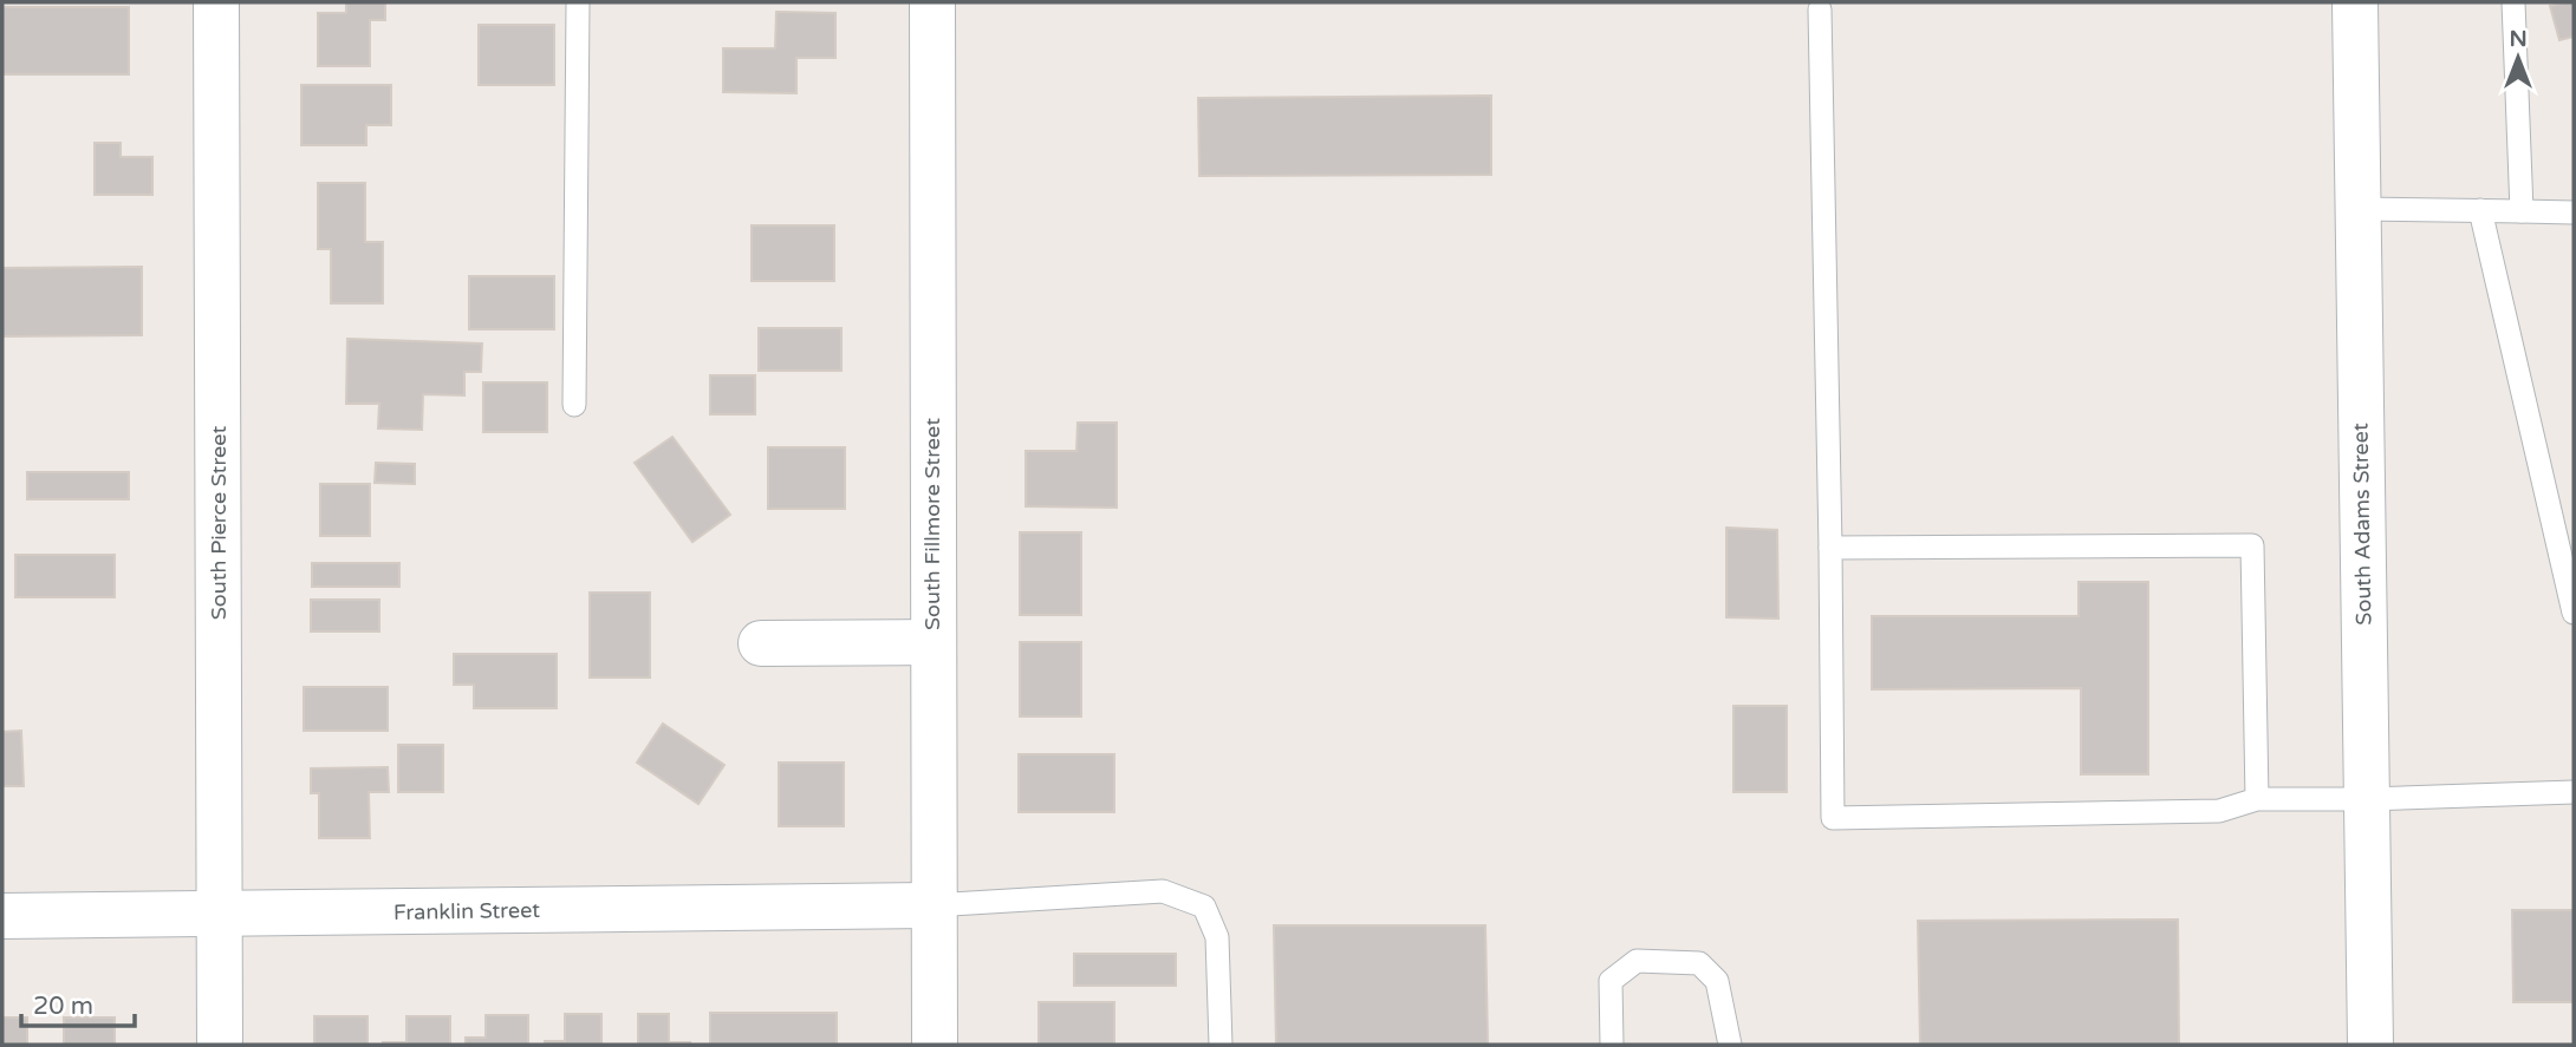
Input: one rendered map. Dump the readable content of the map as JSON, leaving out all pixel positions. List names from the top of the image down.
{
  "streets": {
    "street": [
      "South Pierce Street",
      "South Fillmore Street",
      "South Adams Street",
      "Franklin Street"
    ]
  },
  "crossings": [
    ["South Pierce Street", "Franklin Street"],
    ["South Fillmore Street", "Franklin Street"]
  ],
  "scale_bar": "20 m",
  "north": "top"
}
